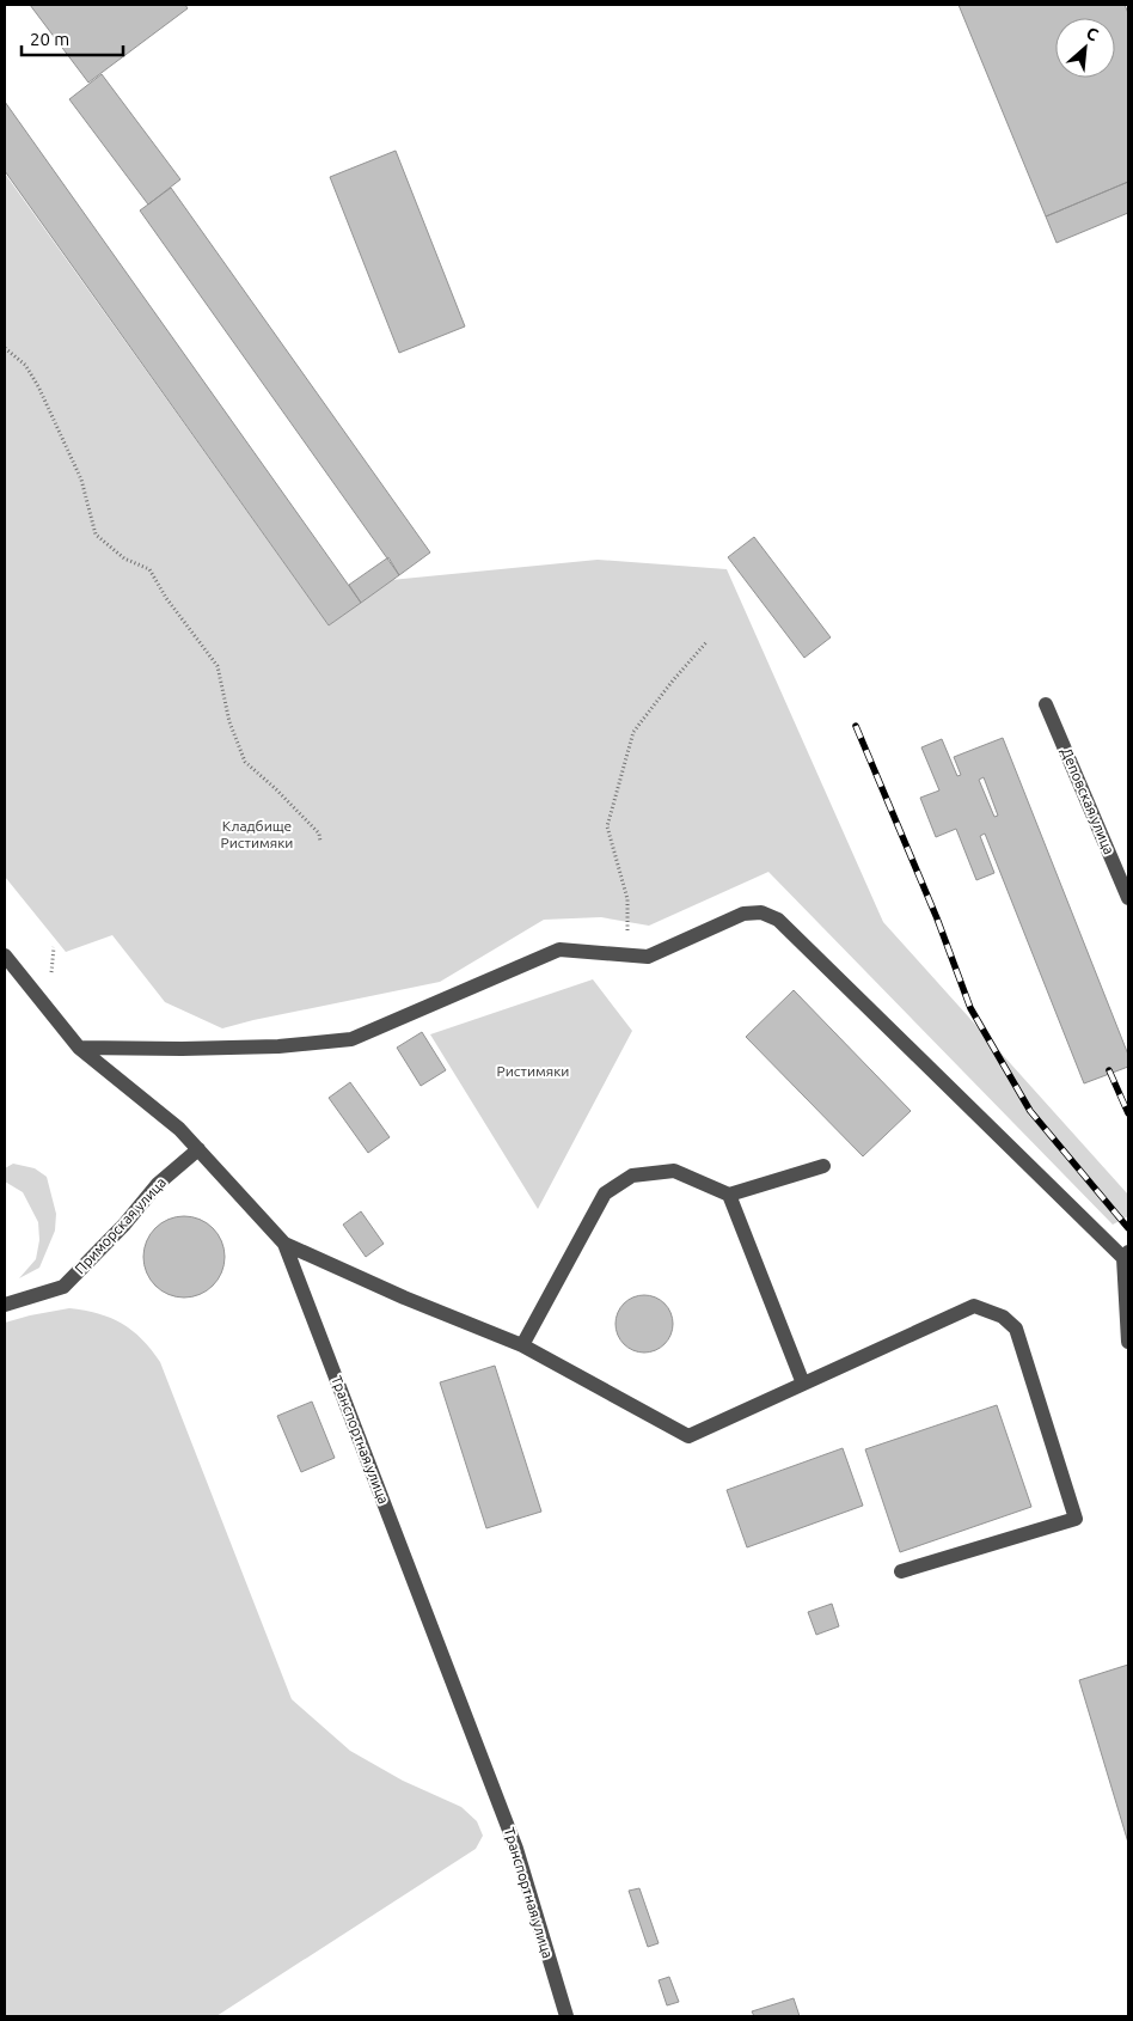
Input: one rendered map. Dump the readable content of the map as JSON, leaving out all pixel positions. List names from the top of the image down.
{
  "streets": {
    "street": ["Деповская улица", "Приморская улица", "Транспортная улица"]
  },
  "crossings": [
    ["Приморская улица", "Транспортная улица"]
  ],
  "parks": ["Кладбище Ристимяки", "Ристимяки"],
  "scale_bar": "20 m",
  "north": "top right"
}
